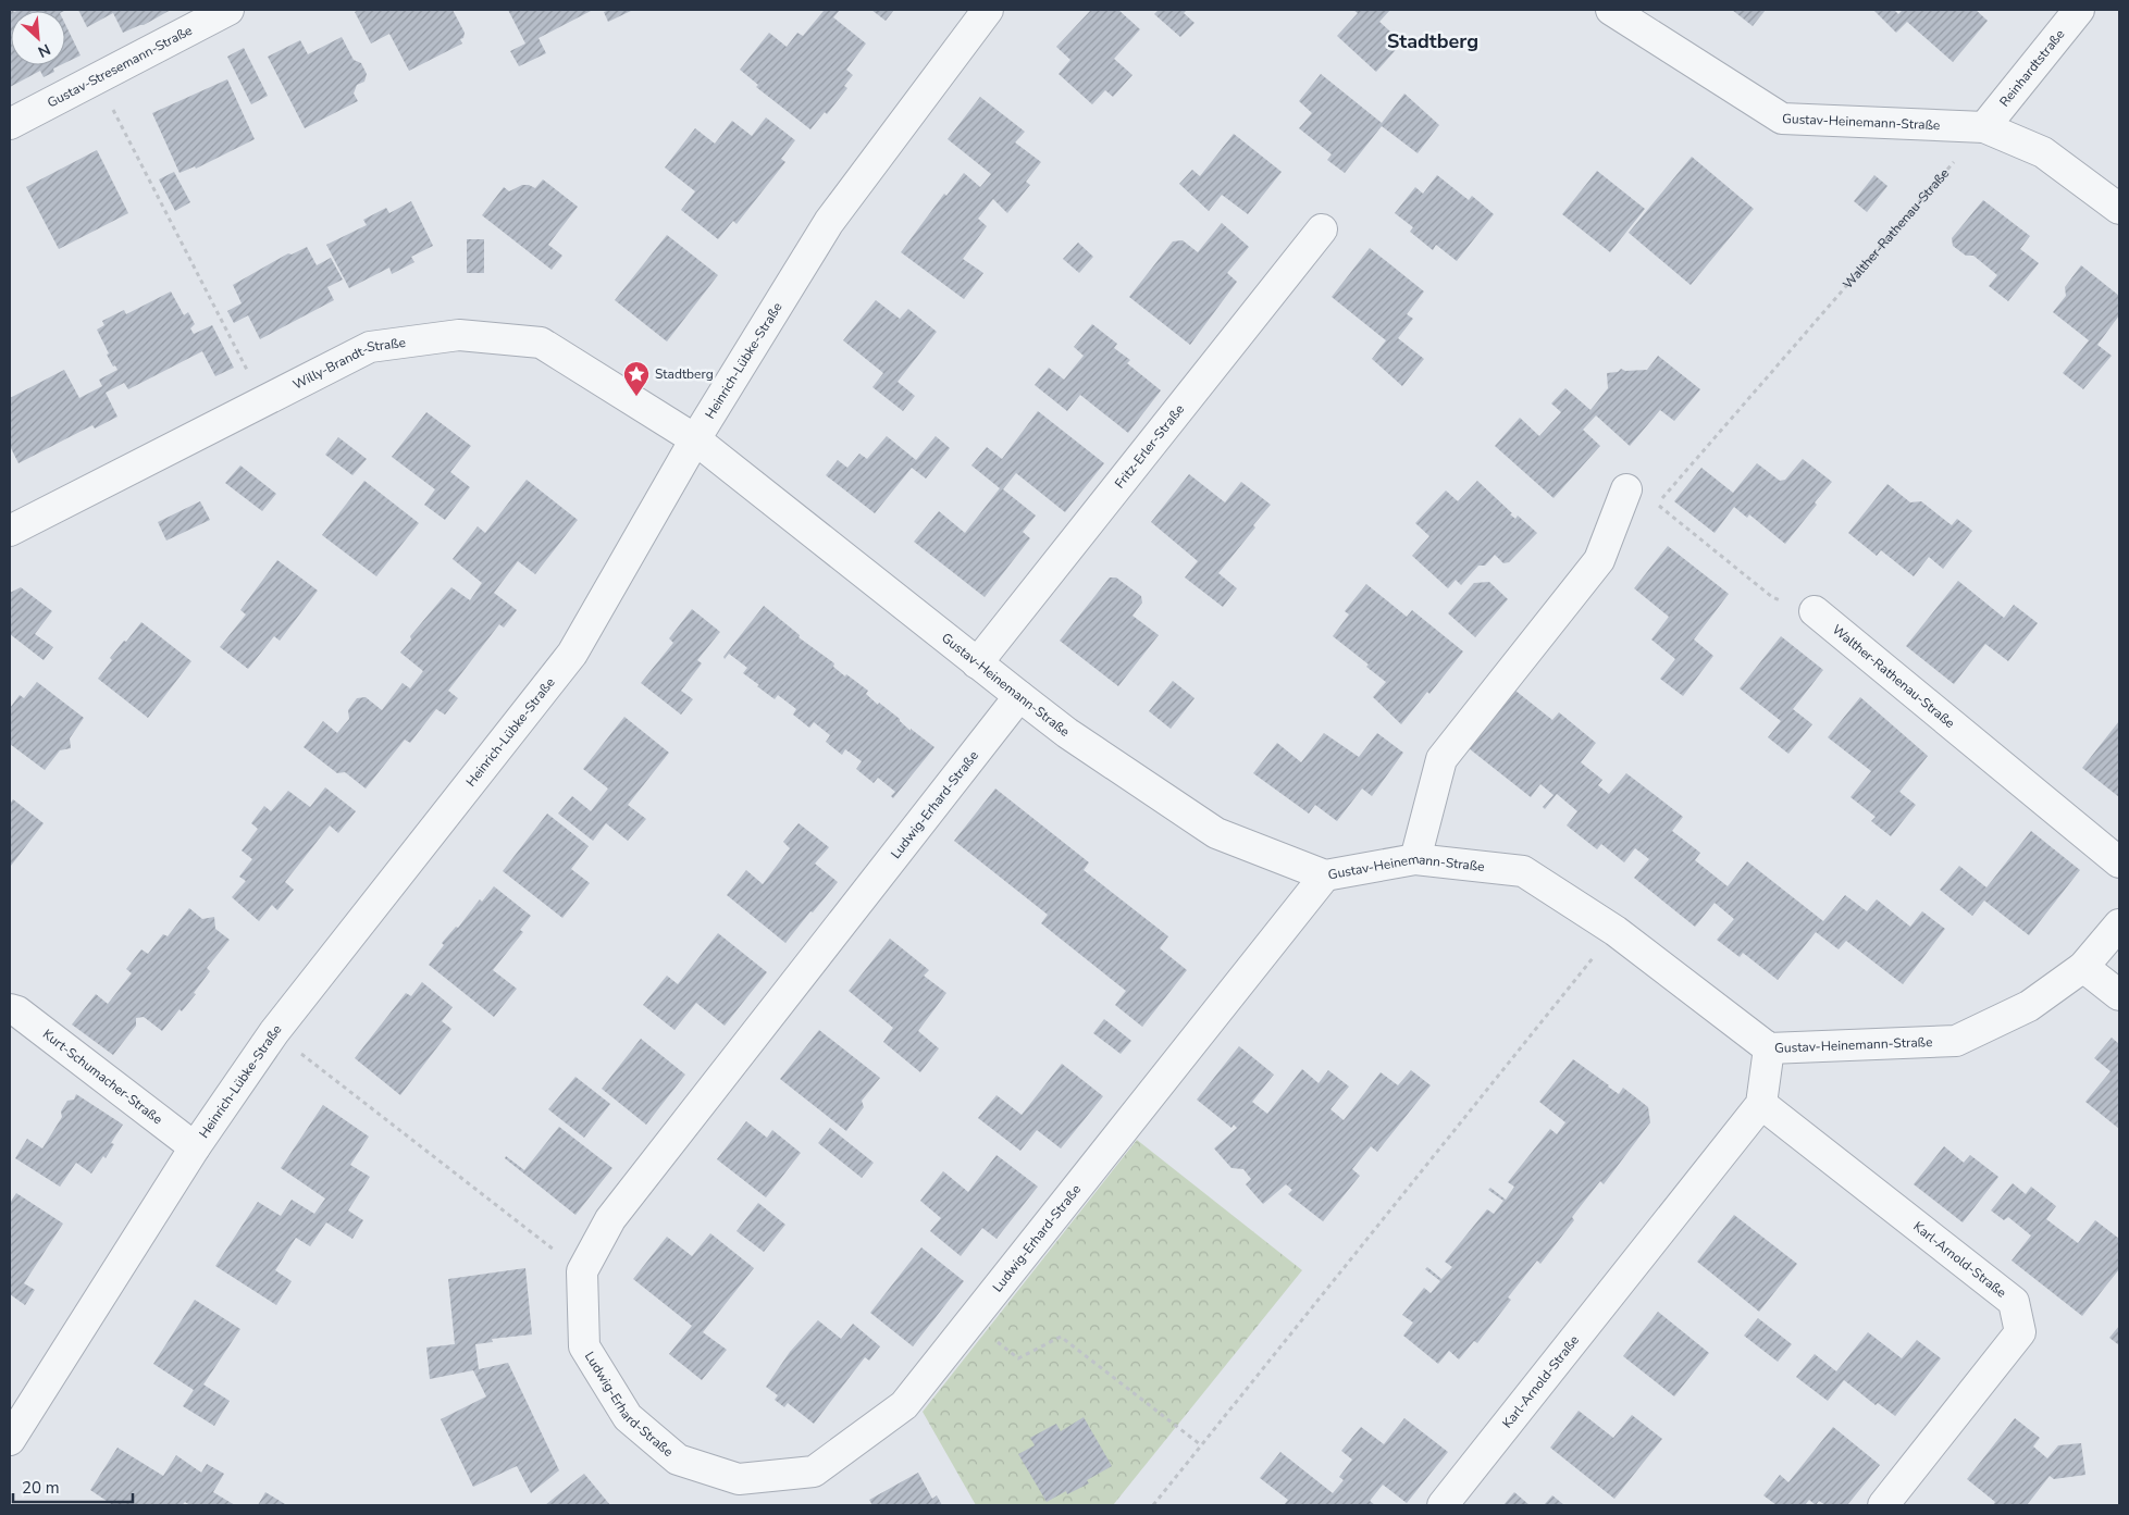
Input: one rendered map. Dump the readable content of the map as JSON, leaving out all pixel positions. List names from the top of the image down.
{
  "streets": {
    "street": [
      "Gustav-Stresemann-Straße",
      "Reinhardtstraße",
      "Gustav-Heinemann-Straße",
      "Walther-Rathenau-Straße",
      "Heinrich-Lübke-Straße",
      "Willy-Brandt-Straße",
      "Fritz-Erler-Straße",
      "Ludwig-Erhard-Straße",
      "Kurt-Schumacher-Straße",
      "Karl-Arnold-Straße"
    ]
  },
  "crossings": [
    ["Reinhardtstraße", "Gustav-Heinemann-Straße"],
    ["Reinhardtstraße", "Walther-Rathenau-Straße"],
    ["Gustav-Heinemann-Straße", "Walther-Rathenau-Straße"],
    ["Gustav-Heinemann-Straße", "Heinrich-Lübke-Straße"],
    ["Gustav-Heinemann-Straße", "Willy-Brandt-Straße"],
    ["Gustav-Heinemann-Straße", "Fritz-Erler-Straße"],
    ["Gustav-Heinemann-Straße", "Ludwig-Erhard-Straße"],
    ["Heinrich-Lübke-Straße", "Willy-Brandt-Straße"],
    ["Heinrich-Lübke-Straße", "Kurt-Schumacher-Straße"]
  ],
  "districts": ["Stadtberg"],
  "places": {
    "place": ["Stadtberg"]
  },
  "scale_bar": "20 m",
  "north": "bottom right"
}
